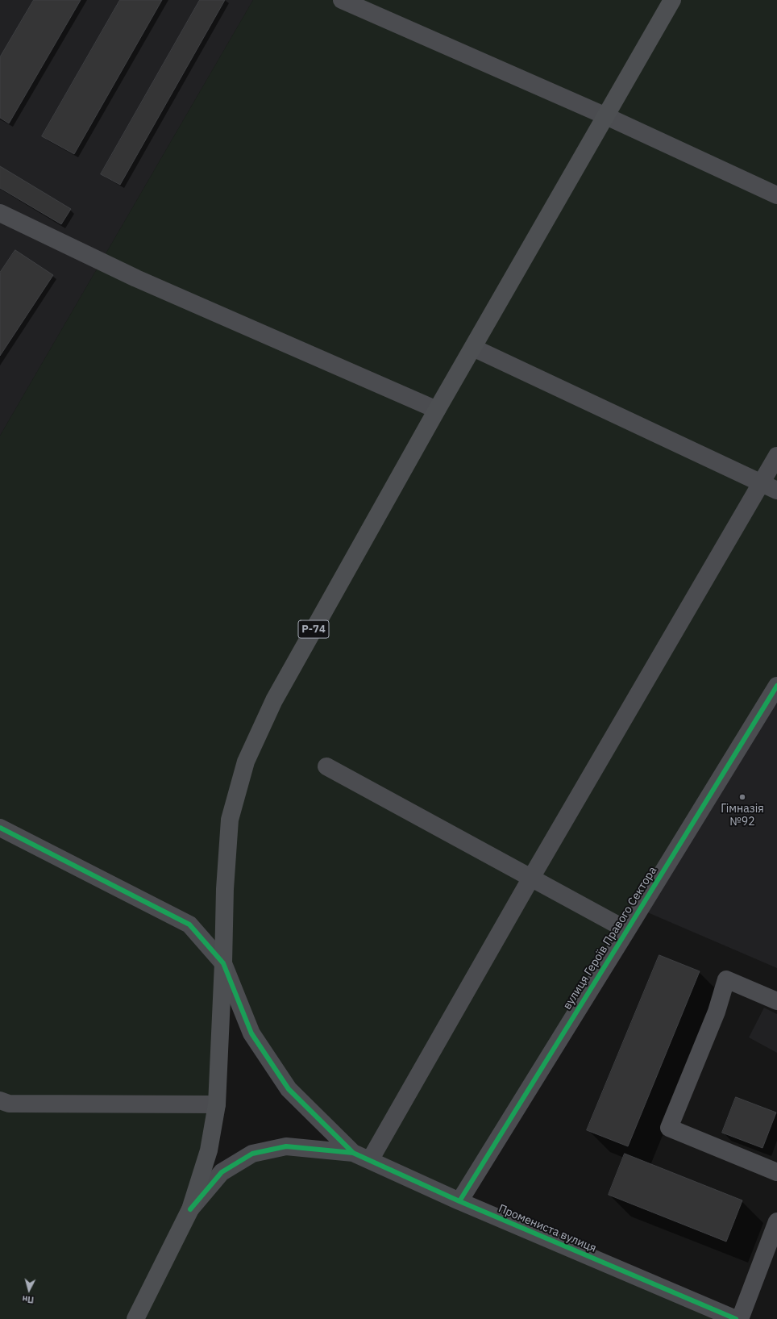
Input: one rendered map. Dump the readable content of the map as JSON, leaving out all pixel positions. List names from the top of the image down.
{
  "streets": {
    "main road": ["Р-74"],
    "street": ["вулиця Героїв Правого Сектора", "Промениста вулиця"]
  },
  "crossings": [
    ["Р-74", "Промениста вулиця"],
    ["вулиця Героїв Правого Сектора", "Промениста вулиця"]
  ],
  "places": ["Гімназія №92"],
  "north": "bottom"
}
